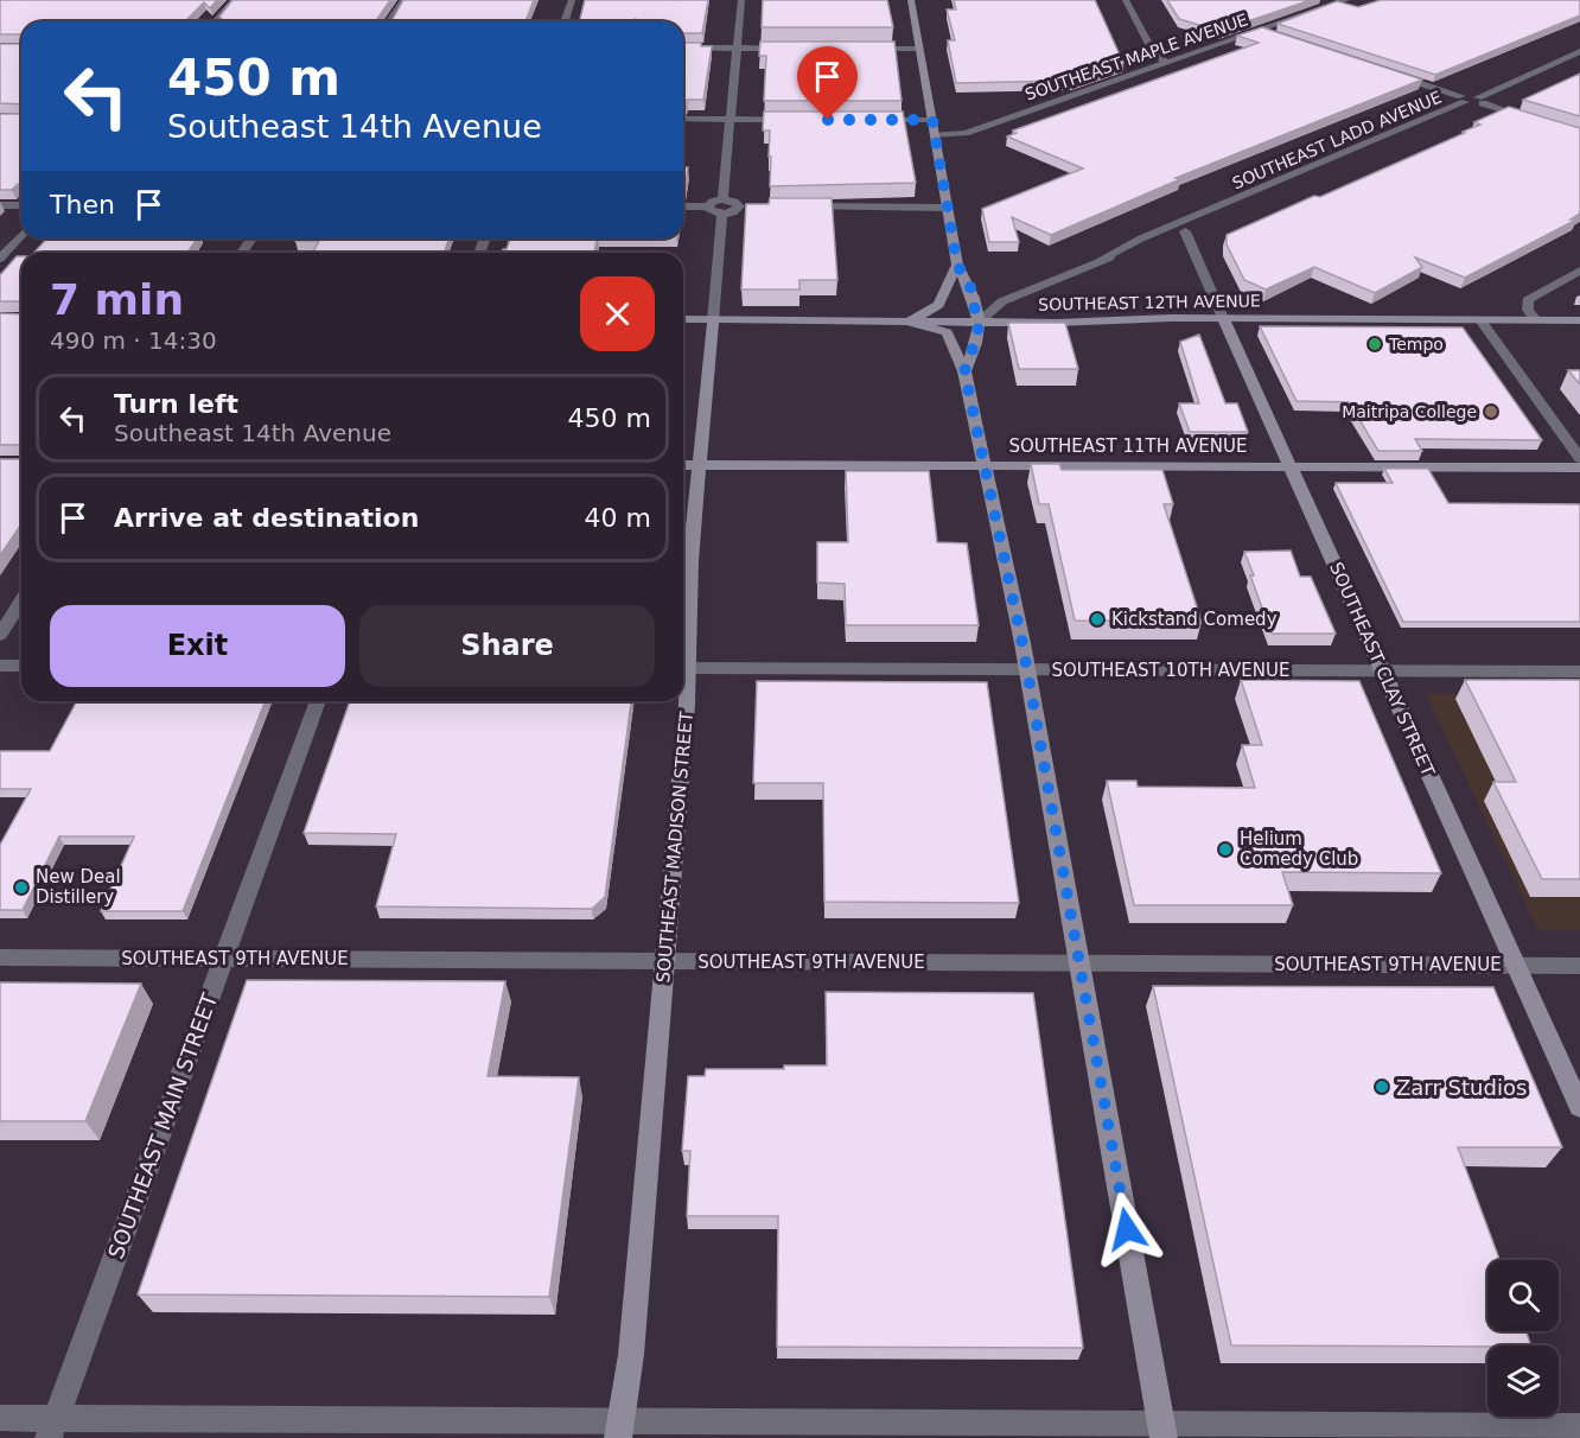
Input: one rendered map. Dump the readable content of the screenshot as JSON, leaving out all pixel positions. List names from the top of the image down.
{
  "streets": {
    "main road": [
      "SOUTHEAST 12TH AVENUE",
      "SOUTHEAST 11TH AVENUE",
      "SOUTHEAST CLAY STREET",
      "SOUTHEAST MADISON STREET"
    ],
    "street": [
      "SOUTHEAST MAPLE AVENUE",
      "SOUTHEAST LADD AVENUE",
      "SOUTHEAST 10TH AVENUE",
      "SOUTHEAST 9TH AVENUE",
      "SOUTHEAST MAIN STREET"
    ]
  },
  "crossings": [
    ["SOUTHEAST LADD AVENUE", "SOUTHEAST 12TH AVENUE"],
    ["SOUTHEAST LADD AVENUE", "SOUTHEAST CLAY STREET"],
    ["SOUTHEAST 12TH AVENUE", "SOUTHEAST CLAY STREET"],
    ["SOUTHEAST 12TH AVENUE", "SOUTHEAST MADISON STREET"],
    ["SOUTHEAST 11TH AVENUE", "SOUTHEAST CLAY STREET"],
    ["SOUTHEAST 11TH AVENUE", "SOUTHEAST MADISON STREET"],
    ["SOUTHEAST CLAY STREET", "SOUTHEAST 10TH AVENUE"],
    ["SOUTHEAST CLAY STREET", "SOUTHEAST 9TH AVENUE"],
    ["SOUTHEAST MADISON STREET", "SOUTHEAST 9TH AVENUE"],
    ["SOUTHEAST 9TH AVENUE", "SOUTHEAST MAIN STREET"]
  ],
  "places": [
    "Tempo",
    "Maitripa College",
    "Kickstand Comedy",
    "Helium Comedy Club",
    "New Deal Distillery",
    "Zarr Studios"
  ],
  "page": {
    "turn": ["450 m", "Southeast 14th Avenue"],
    "then": "Then",
    "heading": ["7 min", "490 m · 14:30"],
    "list": [
      {
        "name": "Turn left",
        "note": "Southeast 14th Avenue",
        "value": "450 m"
      },
      {
        "name": "Arrive at destination",
        "value": "40 m"
      }
    ],
    "buttons": ["Exit", "Share"]
  }
}
